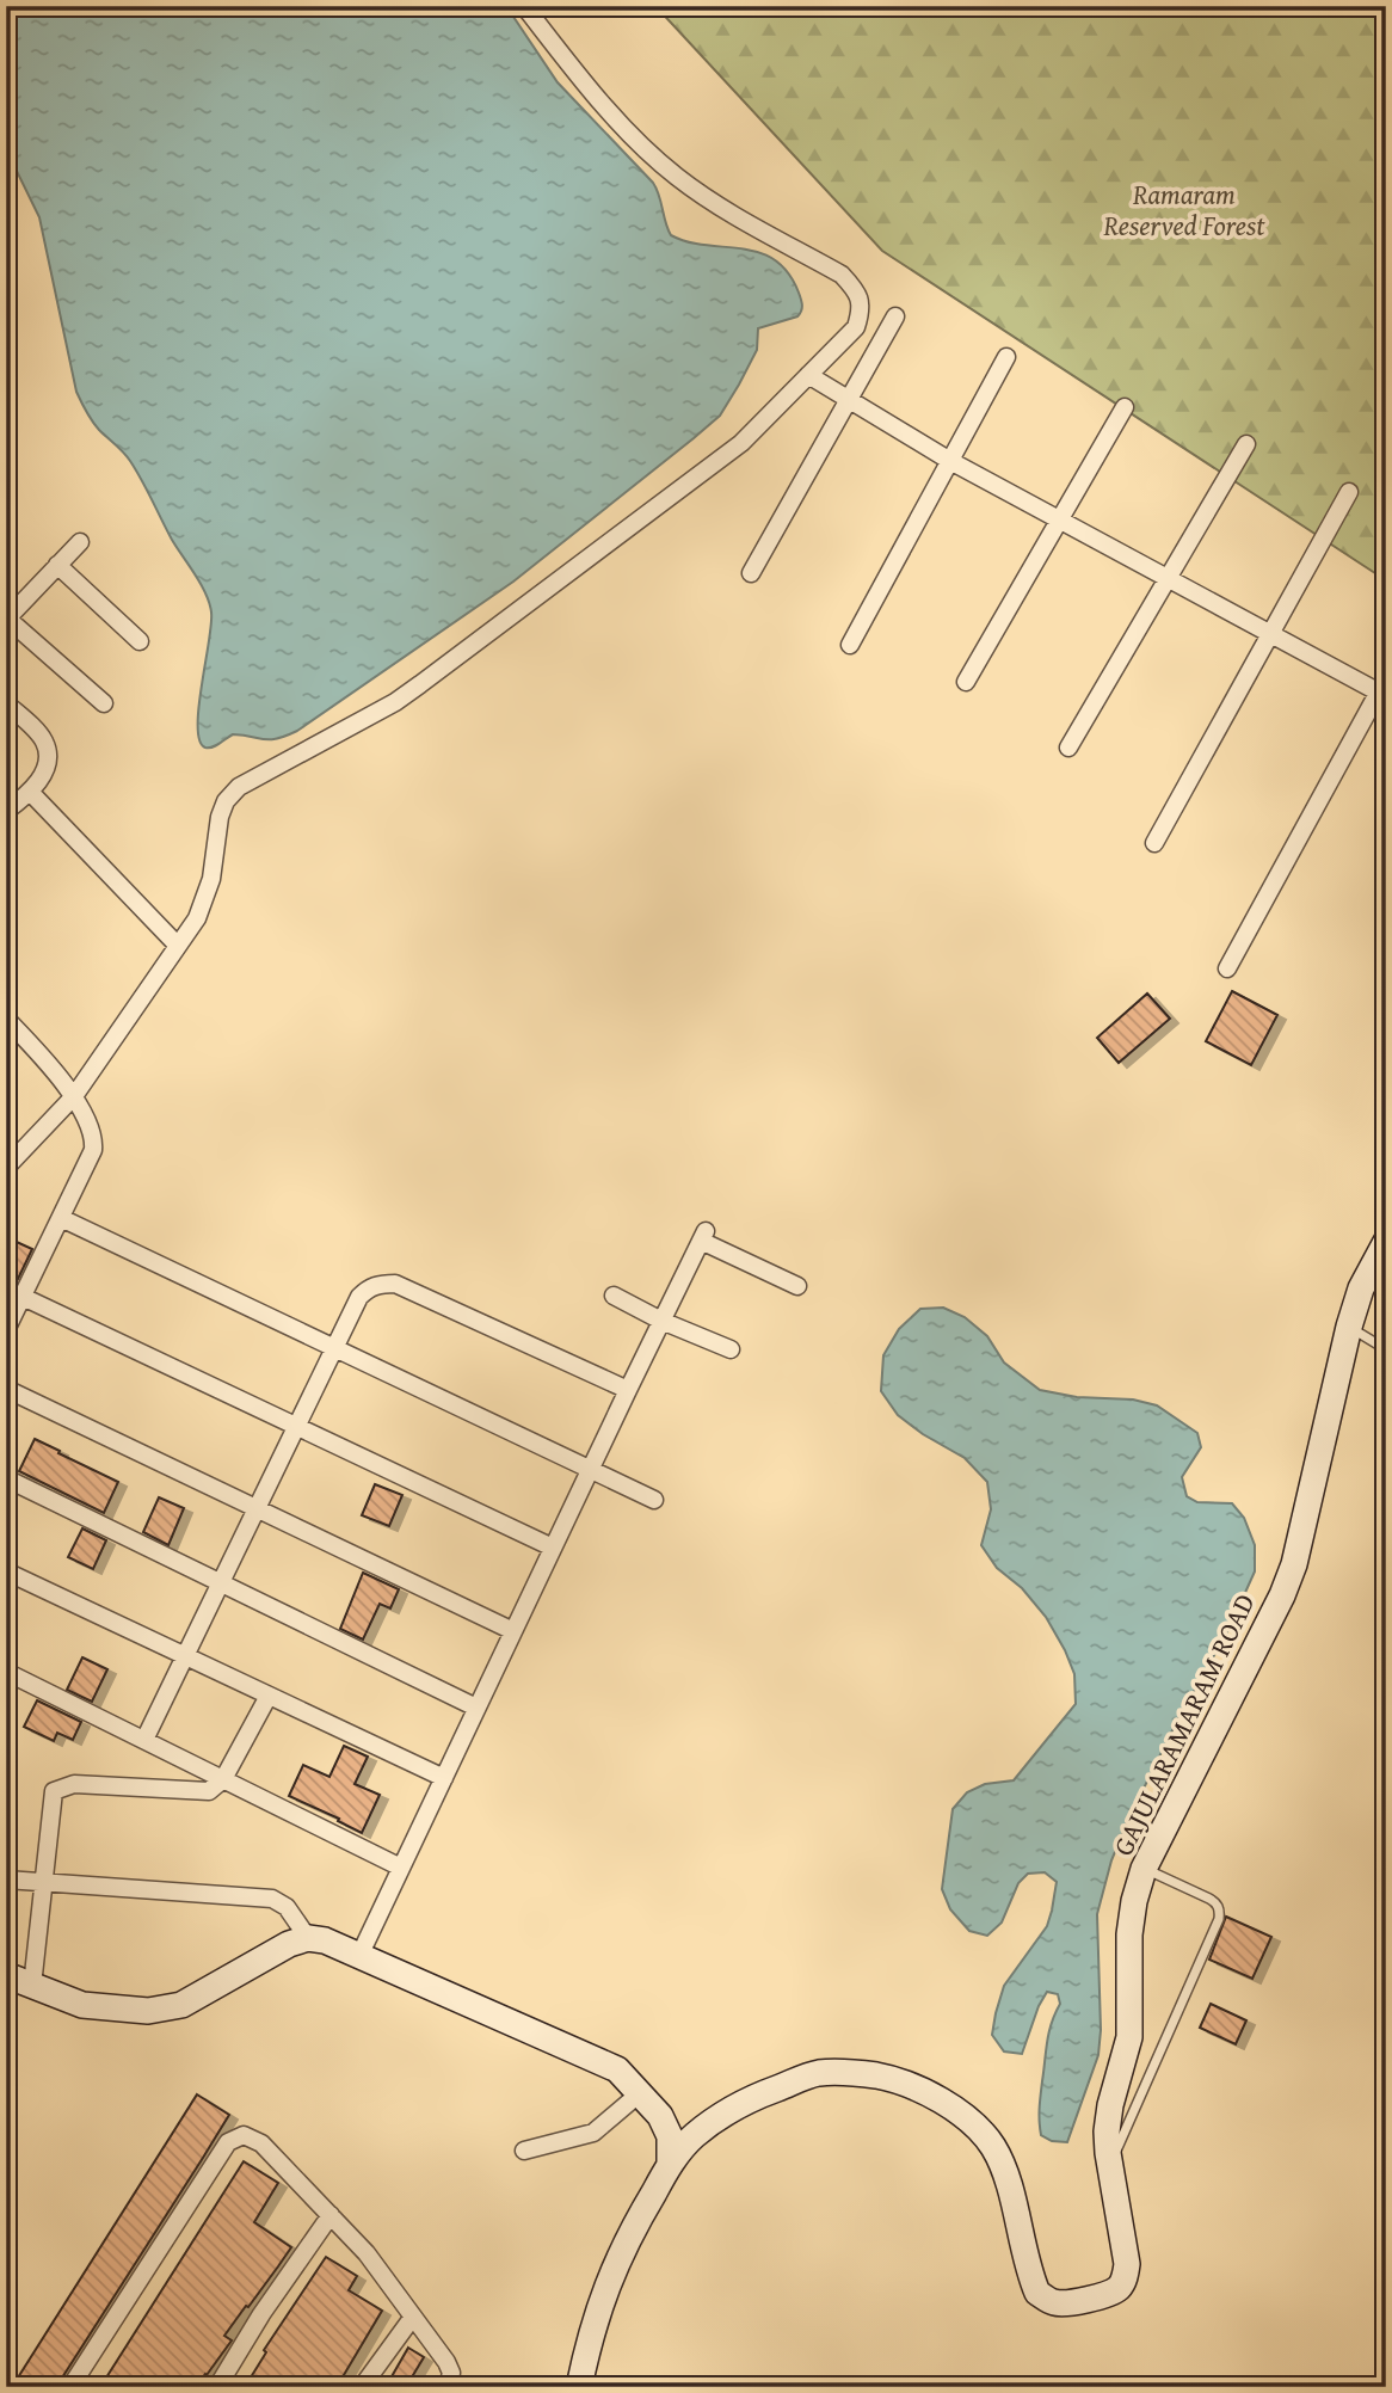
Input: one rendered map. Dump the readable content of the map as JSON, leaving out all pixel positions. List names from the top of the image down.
{
  "streets": {
    "main road": ["GAJULARAMARAM ROAD"]
  },
  "parks": ["Ramaram Reserved Forest"]
}
